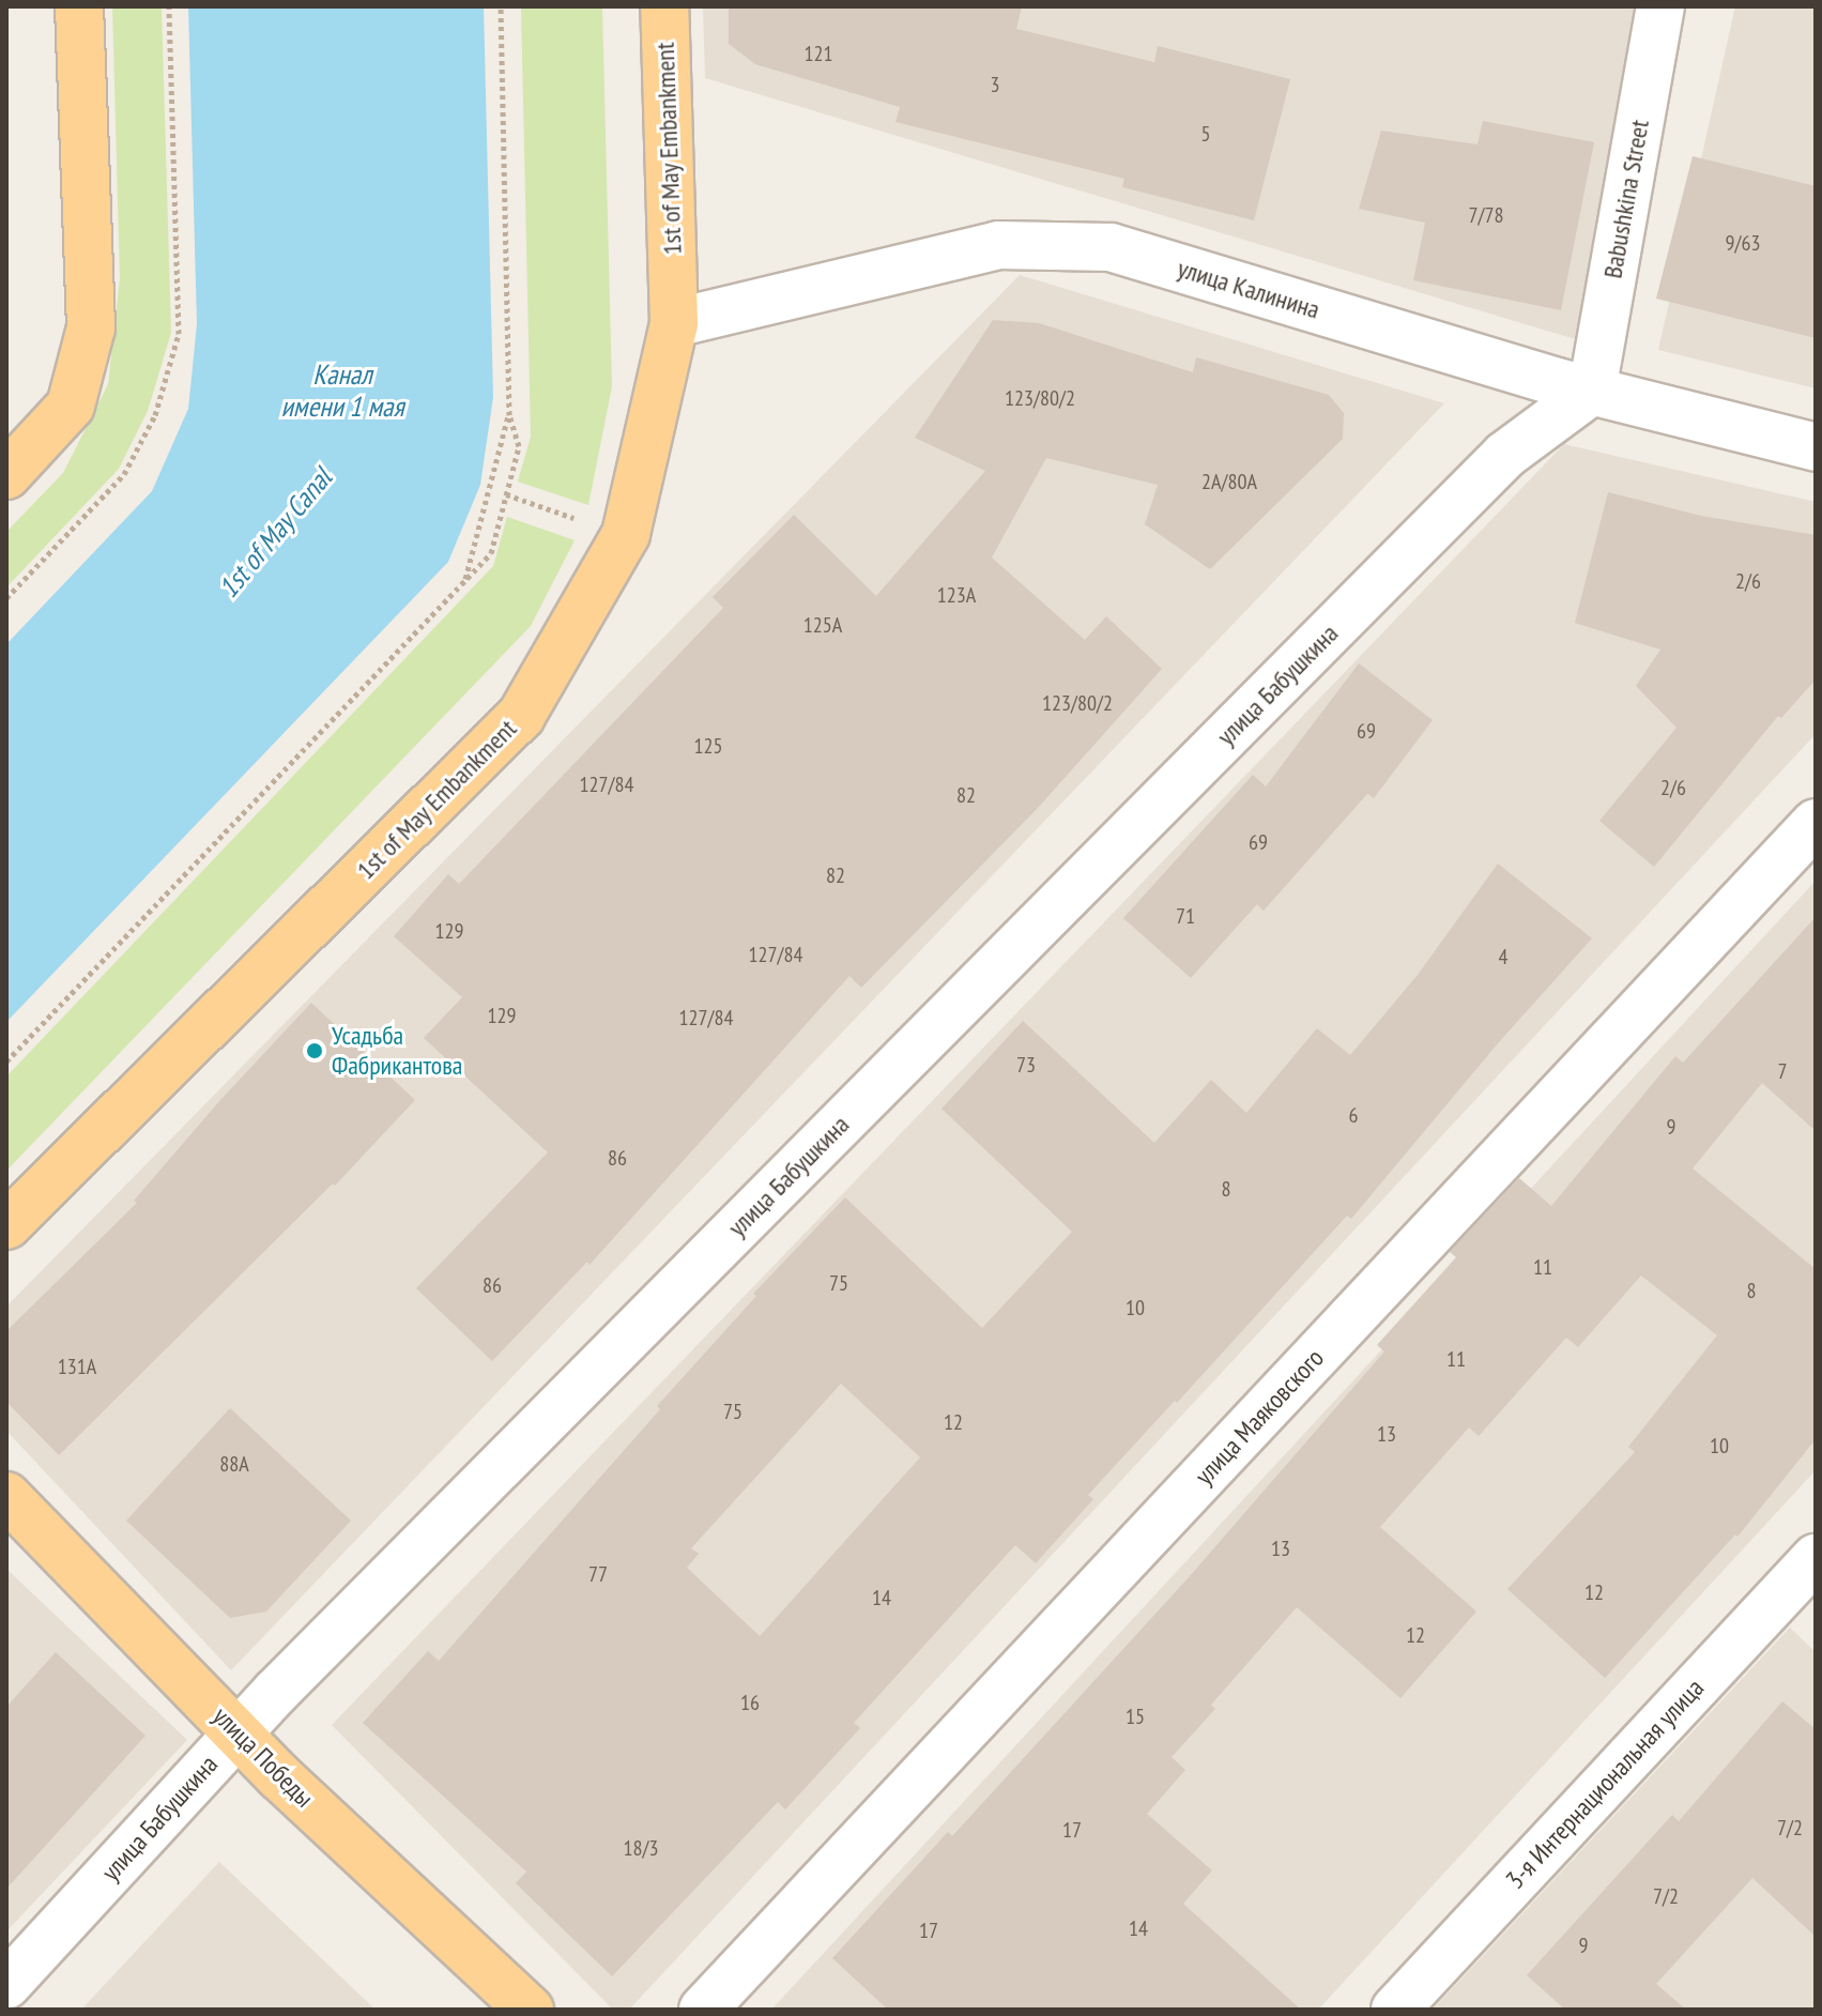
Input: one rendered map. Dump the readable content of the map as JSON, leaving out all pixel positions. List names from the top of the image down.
{
  "streets": {
    "main road": ["1st of May Embankment", "улица Победы"],
    "street": [
      "Babushkina Street",
      "улица Калинина",
      "улица Бабушкина",
      "улица Маяковского",
      "3-я Интернациональная улица"
    ]
  },
  "crossings": [
    ["1st of May Embankment", "улица Калинина"],
    ["Babushkina Street", "улица Калинина"],
    ["Babushkina Street", "улица Бабушкина"],
    ["улица Калинина", "улица Бабушкина"],
    ["улица Бабушкина", "улица Победы"]
  ],
  "water": ["Канал имени 1 мая", "1st of May Canal"],
  "places": ["Усадьба Фабрикантова"],
  "house_numbers": [
    "121",
    "3",
    "5",
    "7/78",
    "9/63",
    "123/80/2",
    "2А/80А",
    "2/6",
    "123А",
    "125А",
    "123/80/2",
    "69",
    "125",
    "127/84",
    "2/6",
    "82",
    "69",
    "82",
    "71",
    "129",
    "127/84",
    "4",
    "129",
    "127/84",
    "73",
    "7",
    "6",
    "9",
    "86",
    "8",
    "11",
    "75",
    "86",
    "8",
    "10",
    "11",
    "131А",
    "75",
    "12",
    "13",
    "10",
    "88А",
    "13",
    "77",
    "12",
    "14",
    "12",
    "16",
    "15",
    "7/2",
    "17",
    "18/3",
    "7/2",
    "14",
    "17",
    "9"
  ]
}
